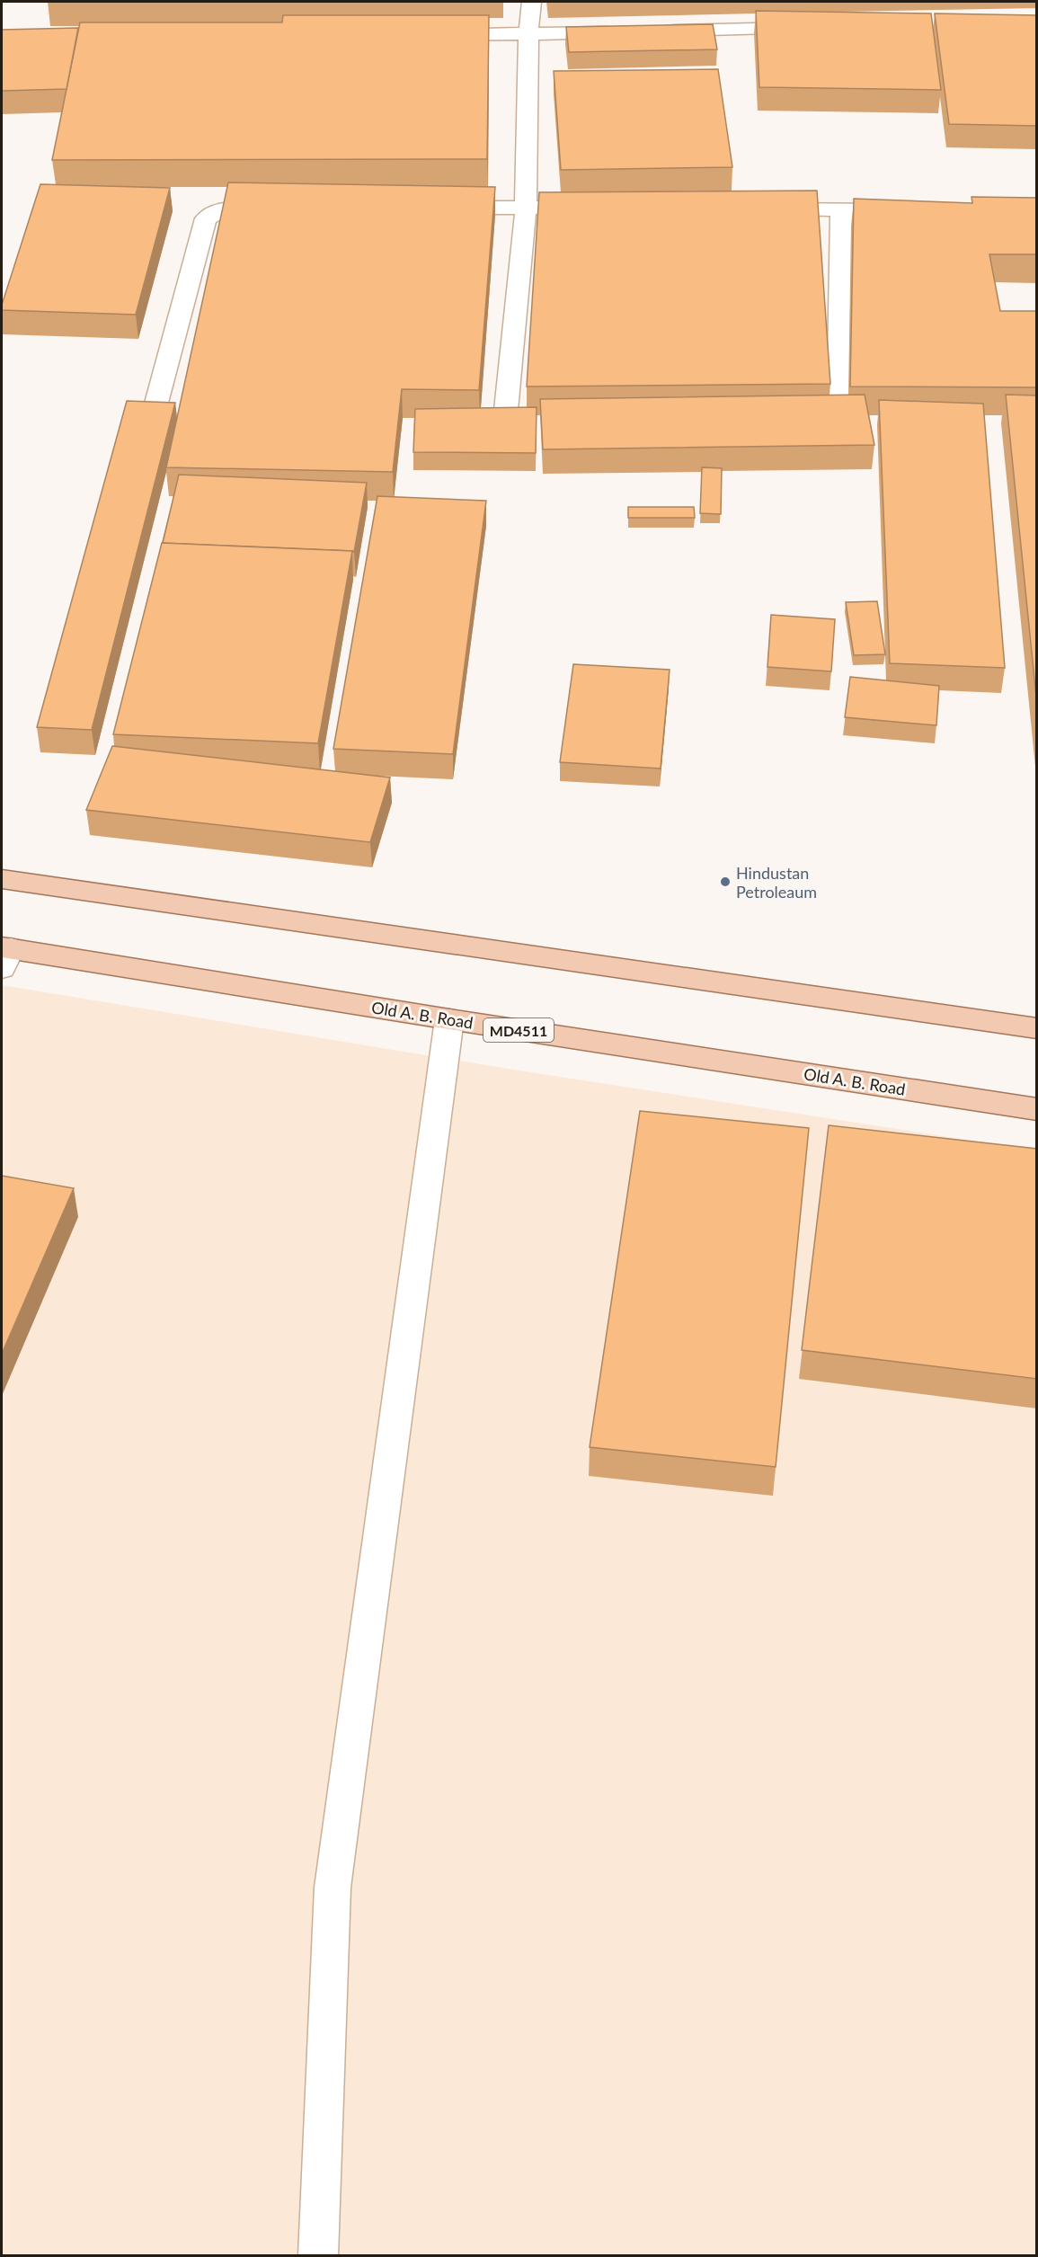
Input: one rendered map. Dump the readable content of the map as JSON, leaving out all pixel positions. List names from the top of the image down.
{
  "streets": {
    "main road": ["Old A. B. Road", "MD4511"]
  },
  "places": ["Hindustan Petroleaum"]
}
